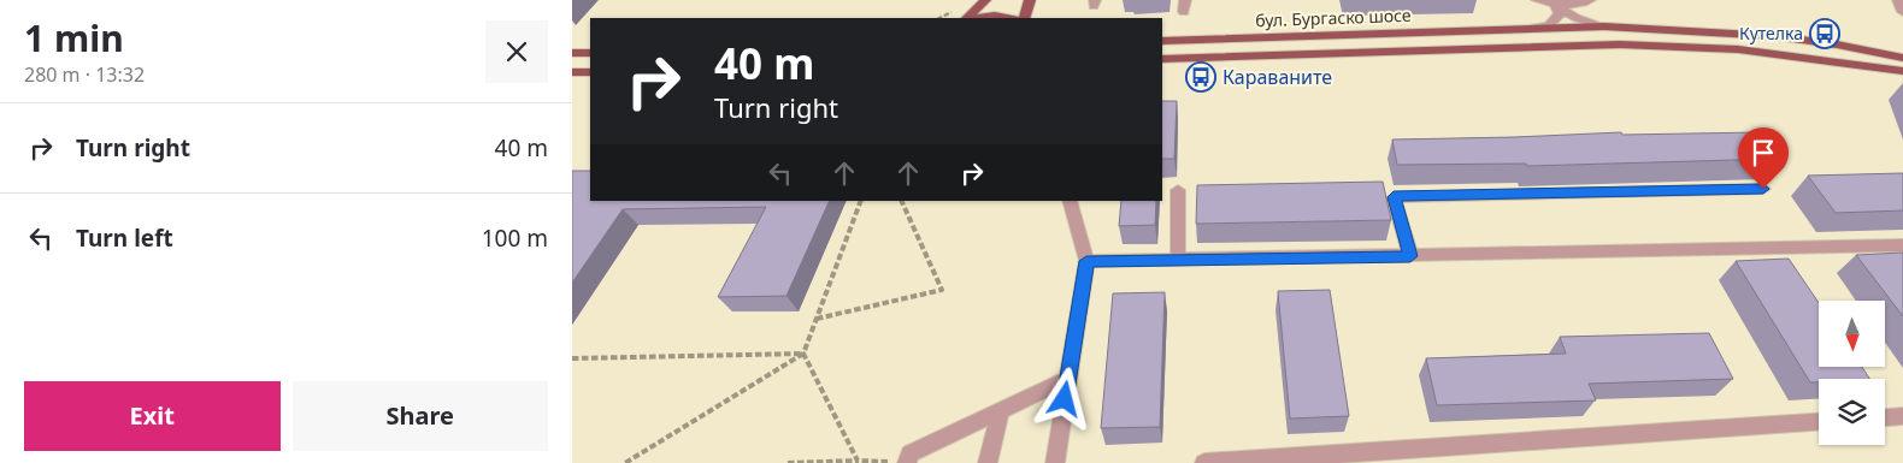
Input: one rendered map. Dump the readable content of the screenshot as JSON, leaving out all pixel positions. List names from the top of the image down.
{
  "streets": {
    "main road": ["бул. Бургаско шосе"]
  },
  "places": {
    "bus stop": ["Кутелка", "Караваните"]
  },
  "north": "bottom",
  "page": {
    "heading": ["1 min", "280 m · 13:32"],
    "turn": ["40 m", "Turn right"],
    "list": [
      {
        "name": "Turn right",
        "value": "40 m"
      },
      {
        "name": "Turn left",
        "value": "100 m"
      }
    ],
    "buttons": ["Exit", "Share"]
  }
}
